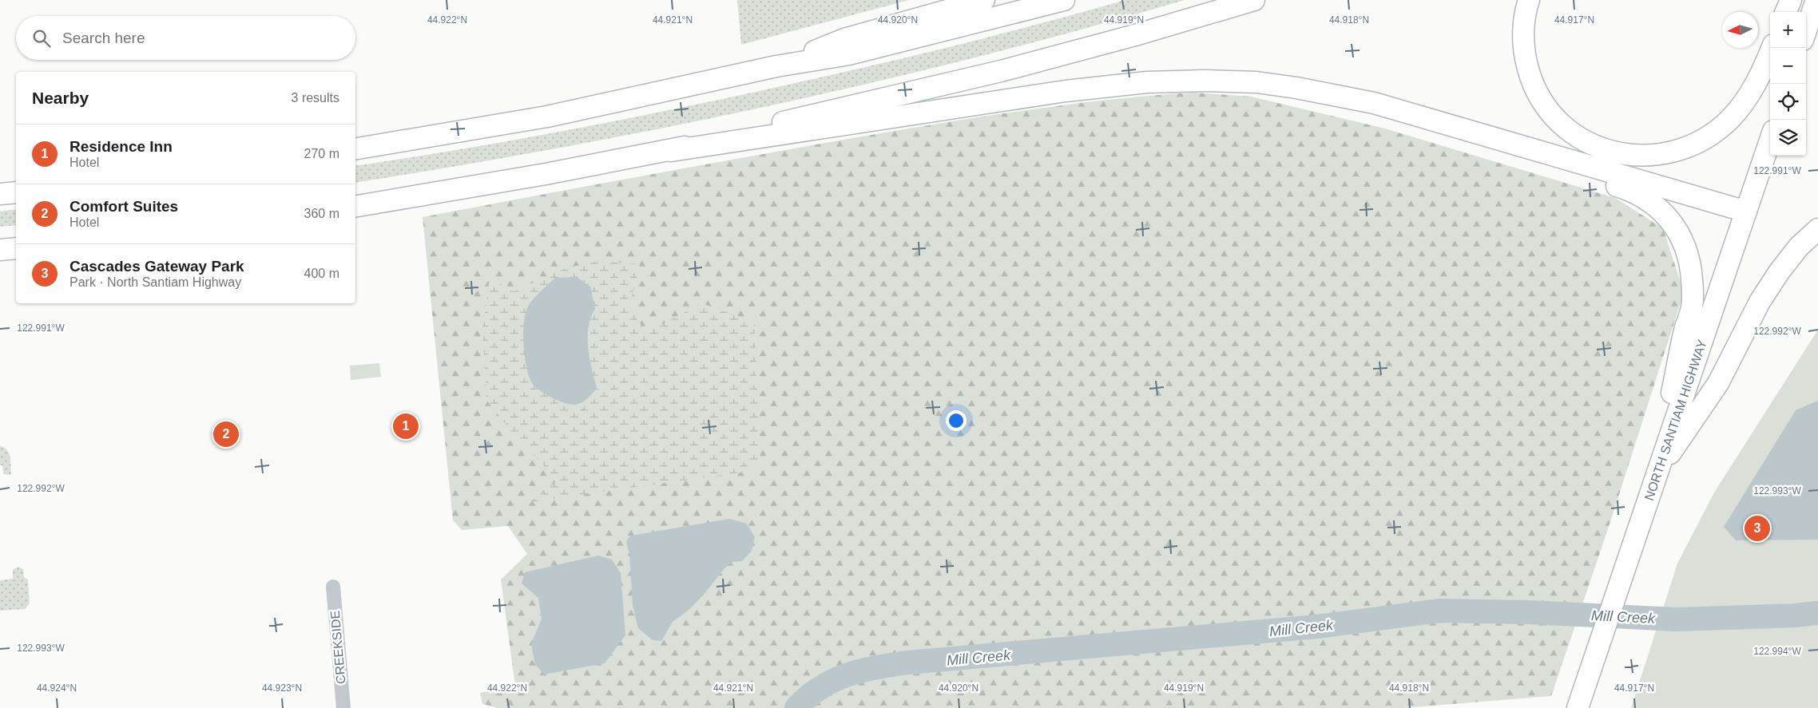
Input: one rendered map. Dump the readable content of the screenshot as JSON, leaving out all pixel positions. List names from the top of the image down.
{
  "streets": {
    "highway": ["NORTH SANTIAM HIGHWAY"],
    "street": ["CREEKSIDE"]
  },
  "water": ["Mill Creek"],
  "north": "left",
  "page": {
    "map_buttons": ["+", "−"],
    "search": "Search here",
    "heading": ["Nearby", "3 results"],
    "list": [
      {
        "mark": "1",
        "name": "Residence Inn",
        "note": "Hotel",
        "value": "270 m"
      },
      {
        "mark": "2",
        "name": "Comfort Suites",
        "note": "Hotel",
        "value": "360 m"
      },
      {
        "mark": "3",
        "name": "Cascades Gateway Park",
        "note": "Park · North Santiam Highway",
        "value": "400 m"
      }
    ],
    "pins": ["1", "2", "3"]
  },
  "coordinates": [
    "44.922°N",
    "44.921°N",
    "44.920°N",
    "44.919°N",
    "44.918°N",
    "44.917°N",
    "122.991°W",
    "122.992°W",
    "122.993°W",
    "122.994°W",
    "44.924°N",
    "44.923°N"
  ]
}
